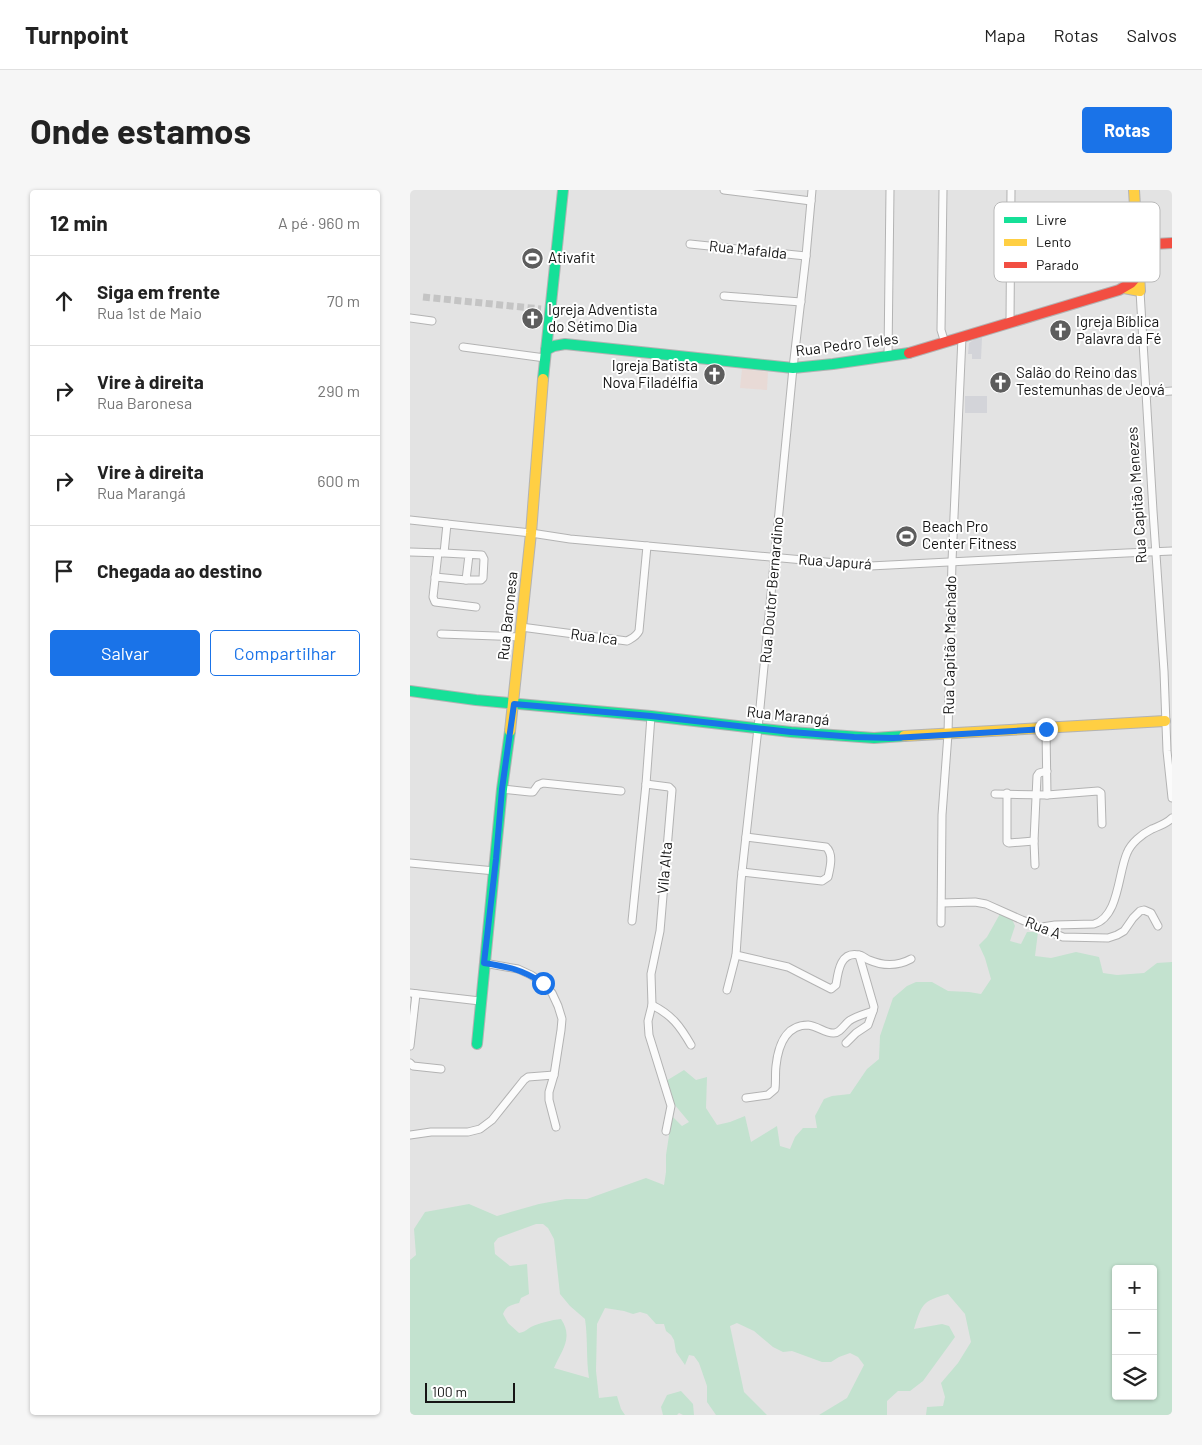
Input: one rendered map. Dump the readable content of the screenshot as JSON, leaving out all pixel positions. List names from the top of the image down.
{
  "streets": {
    "street": [
      "Rua Mafalda",
      "Rua Pedro Teles",
      "Rua Capitão Menezes",
      "Rua Japurá",
      "Rua Doutor Bernardino",
      "Rua Baronesa",
      "Rua Ica",
      "Rua Capitão Machado",
      "Rua Marangá",
      "Vila Alta",
      "Rua A"
    ]
  },
  "crossings": [
    ["Rua Mafalda", "Rua Doutor Bernardino"],
    ["Rua Pedro Teles", "Rua Capitão Menezes"],
    ["Rua Pedro Teles", "Rua Doutor Bernardino"],
    ["Rua Pedro Teles", "Rua Baronesa"],
    ["Rua Pedro Teles", "Rua Capitão Machado"],
    ["Rua Capitão Menezes", "Rua Japurá"],
    ["Rua Capitão Menezes", "Rua Marangá"],
    ["Rua Japurá", "Rua Doutor Bernardino"],
    ["Rua Japurá", "Rua Baronesa"],
    ["Rua Japurá", "Rua Ica"],
    ["Rua Japurá", "Rua Capitão Machado"],
    ["Rua Doutor Bernardino", "Rua Marangá"],
    ["Rua Baronesa", "Rua Ica"],
    ["Rua Baronesa", "Rua Marangá"],
    ["Rua Capitão Machado", "Rua Marangá"],
    ["Rua Capitão Machado", "Rua A"],
    ["Rua Marangá", "Vila Alta"]
  ],
  "places": {
    "sports": ["Ativafit", "Beach Pro Center Fitness"],
    "church": [
      "Igreja Adventista do Sétimo Dia",
      "Igreja Bíblica Palavra da Fé",
      "Igreja Batista Nova Filadélfia",
      "Salão do Reino das Testemunhas de Jeová"
    ]
  },
  "legend": ["Livre", "Lento", "Parado"],
  "scale_bar": "100 m",
  "page": {
    "header": "Turnpoint",
    "nav": ["Mapa", "Rotas", "Salvos"],
    "buttons": [
      "Rotas",
      ["Salvar", "Compartilhar"]
    ],
    "title": "Onde estamos",
    "heading": ["12 min", "A pé · 960 m"],
    "list": [
      ["Siga em frente", "Rua 1st de Maio", "70 m"],
      ["Vire à direita", "Rua Baronesa", "290 m"],
      ["Vire à direita", "Rua Marangá", "600 m"],
      "Chegada ao destino"
    ],
    "map_buttons": ["+", "−"],
    "scale": "100 m"
  }
}
